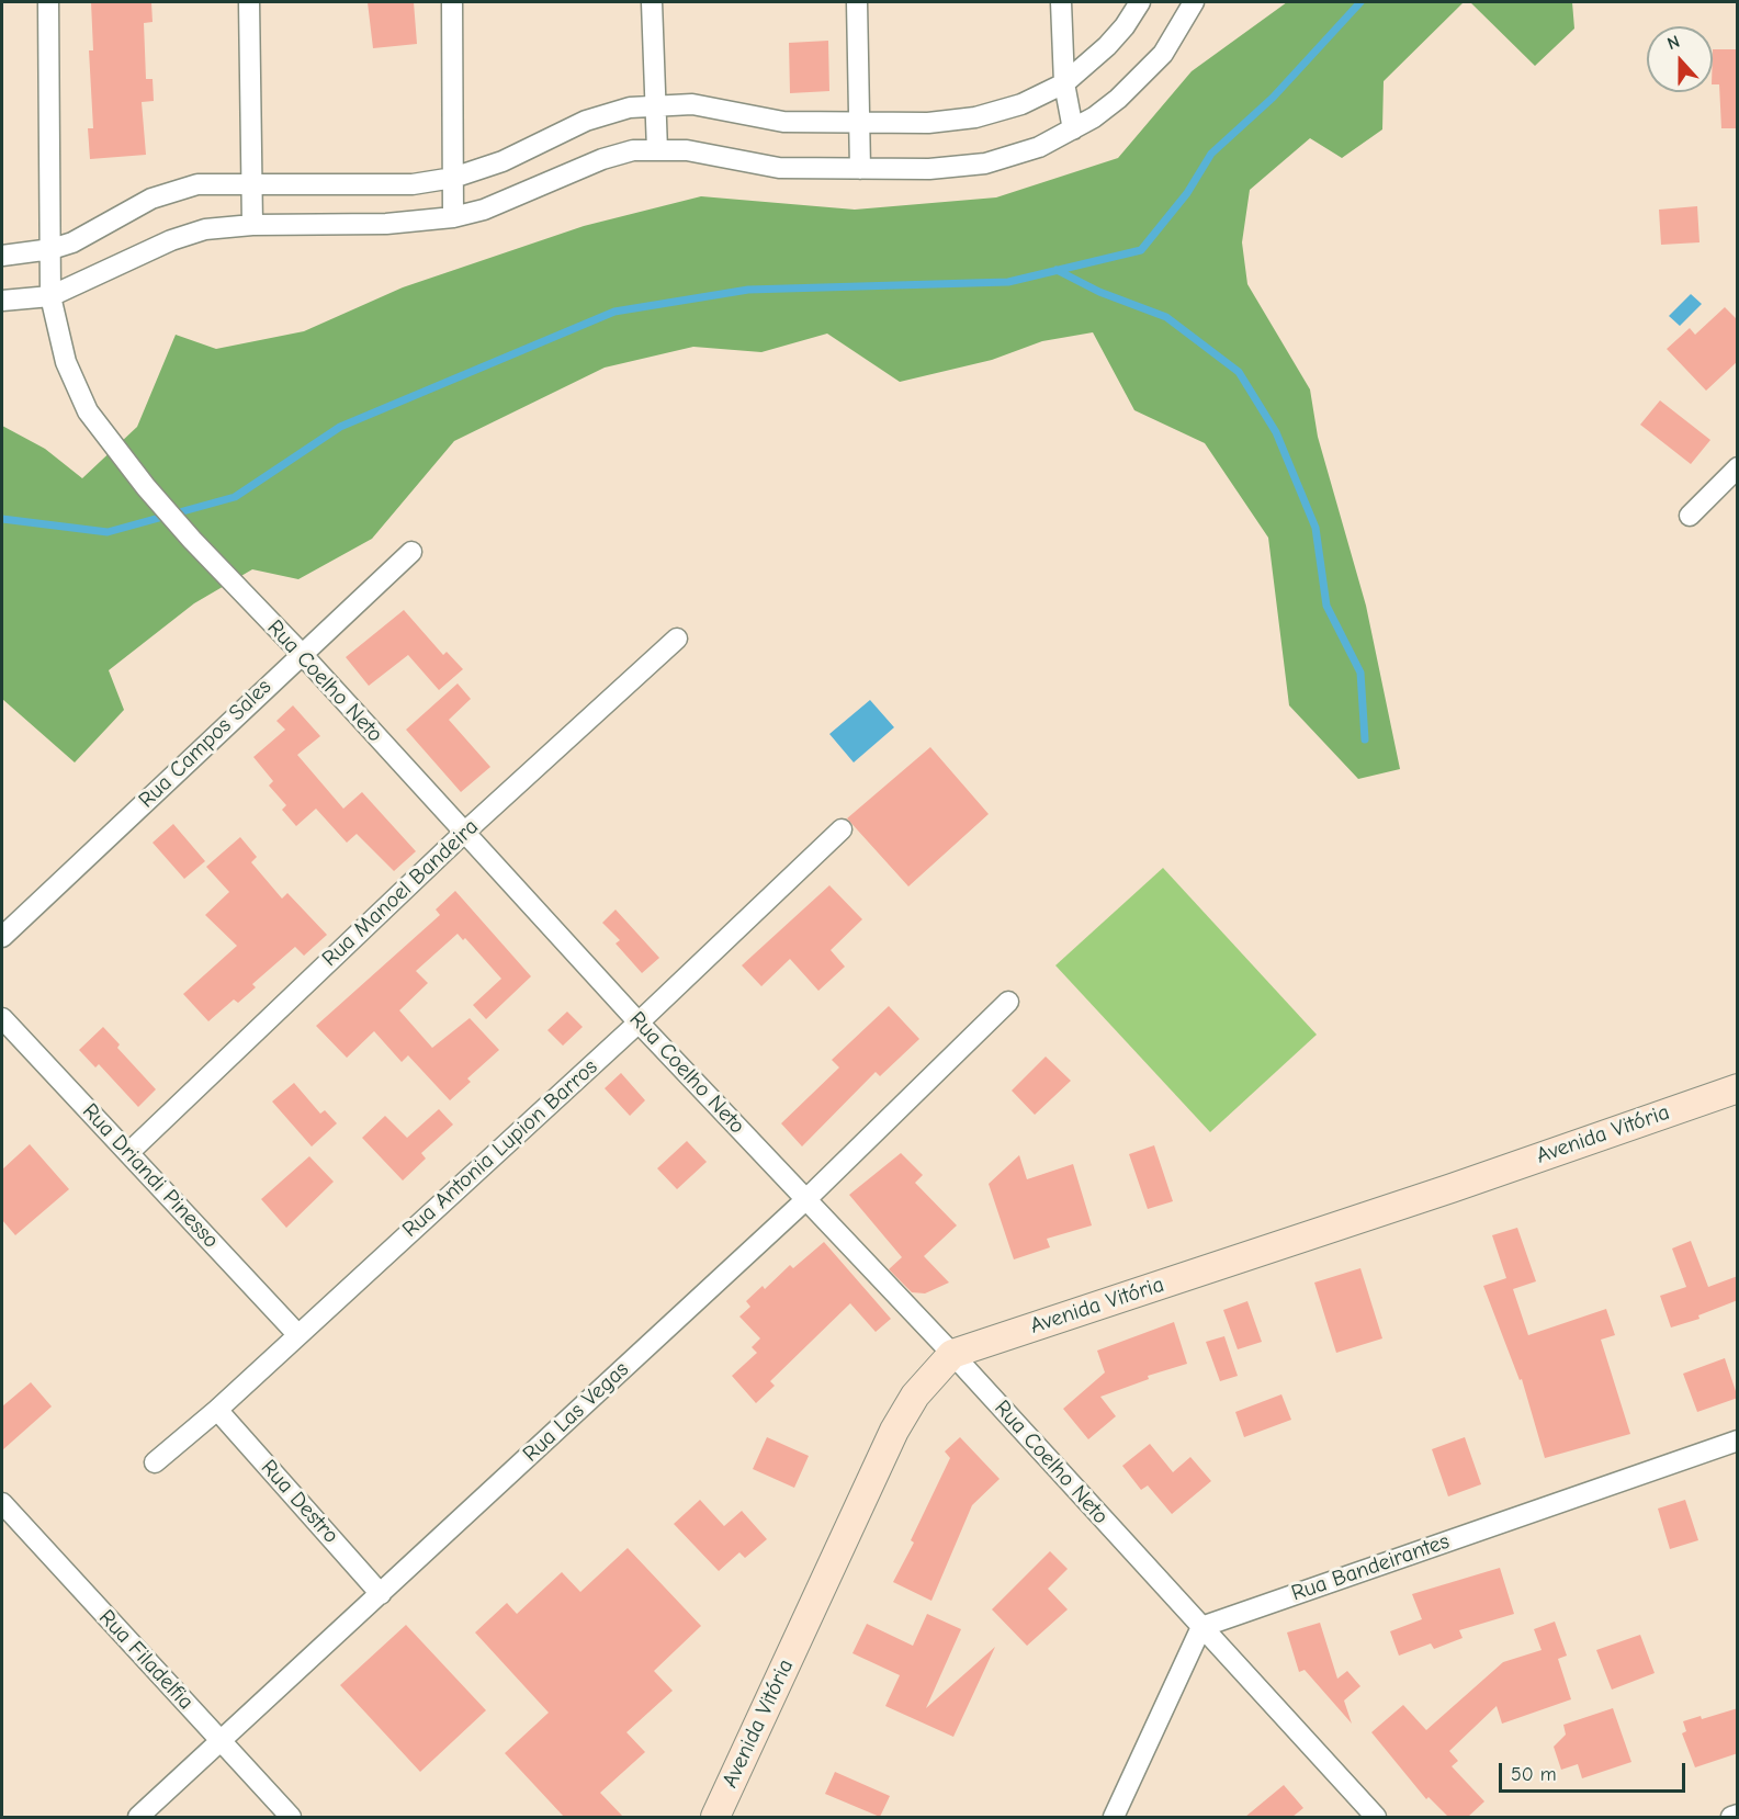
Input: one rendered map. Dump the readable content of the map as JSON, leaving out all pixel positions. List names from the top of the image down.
{
  "streets": {
    "street": [
      "Rua Coelho Neto",
      "Rua Campos Sales",
      "Rua Manoel Bandeira",
      "Avenida Vitória",
      "Rua Antonia Lupion Barros",
      "Rua Driandi Pinesso",
      "Rua Las Vegas",
      "Rua Destro",
      "Rua Bandeirantes",
      "Rua Filadelfia"
    ]
  },
  "crossings": [
    ["Rua Coelho Neto", "Rua Campos Sales"],
    ["Rua Coelho Neto", "Rua Manoel Bandeira"],
    ["Rua Coelho Neto", "Avenida Vitória"],
    ["Rua Coelho Neto", "Rua Antonia Lupion Barros"],
    ["Rua Coelho Neto", "Rua Las Vegas"],
    ["Rua Coelho Neto", "Rua Bandeirantes"],
    ["Rua Manoel Bandeira", "Rua Driandi Pinesso"],
    ["Rua Antonia Lupion Barros", "Rua Driandi Pinesso"],
    ["Rua Antonia Lupion Barros", "Rua Destro"],
    ["Rua Las Vegas", "Rua Destro"],
    ["Rua Las Vegas", "Rua Filadelfia"]
  ],
  "scale_bar": "50 m",
  "north": "top"
}
